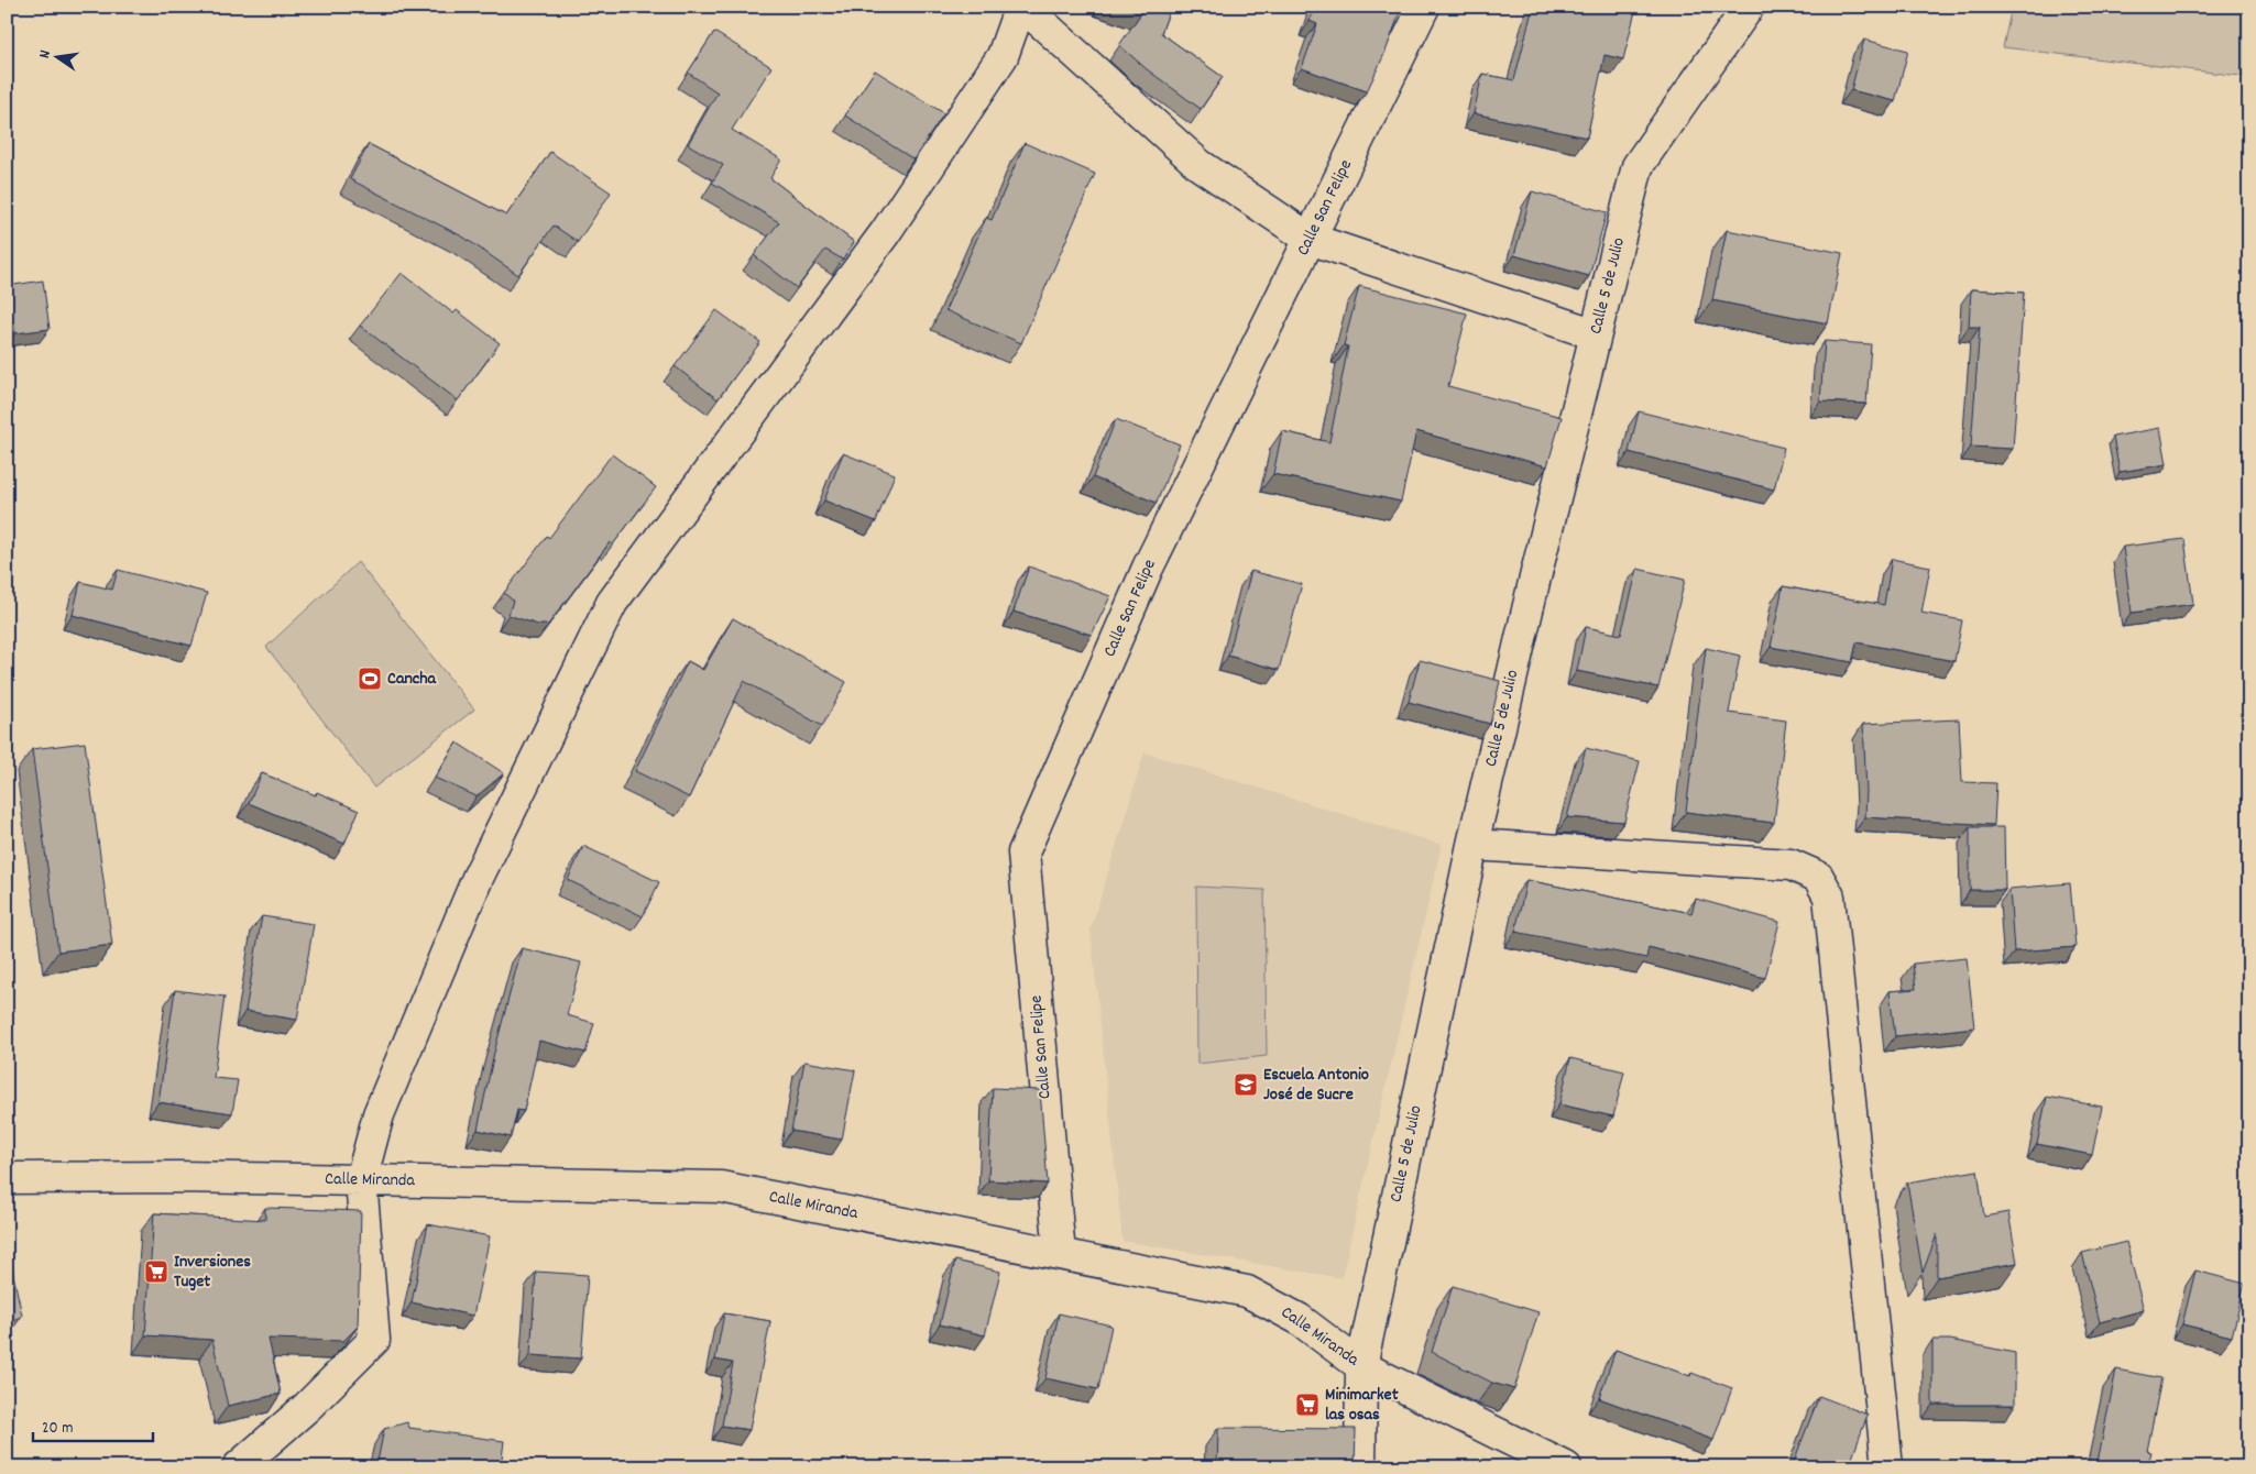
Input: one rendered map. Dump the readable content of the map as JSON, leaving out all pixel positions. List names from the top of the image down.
{
  "streets": {
    "street": ["Calle San Felipe", "Calle 5 de Julio", "Calle Miranda"]
  },
  "crossings": [
    ["Calle San Felipe", "Calle Miranda"],
    ["Calle 5 de Julio", "Calle Miranda"]
  ],
  "places": {
    "sports": ["Cancha"],
    "school or university": ["Escuela Antonio José de Sucre"],
    "supermarket": ["Inversiones Tuget", "Minimarket las osas"]
  },
  "scale_bar": "20 m",
  "north": "left"
}
